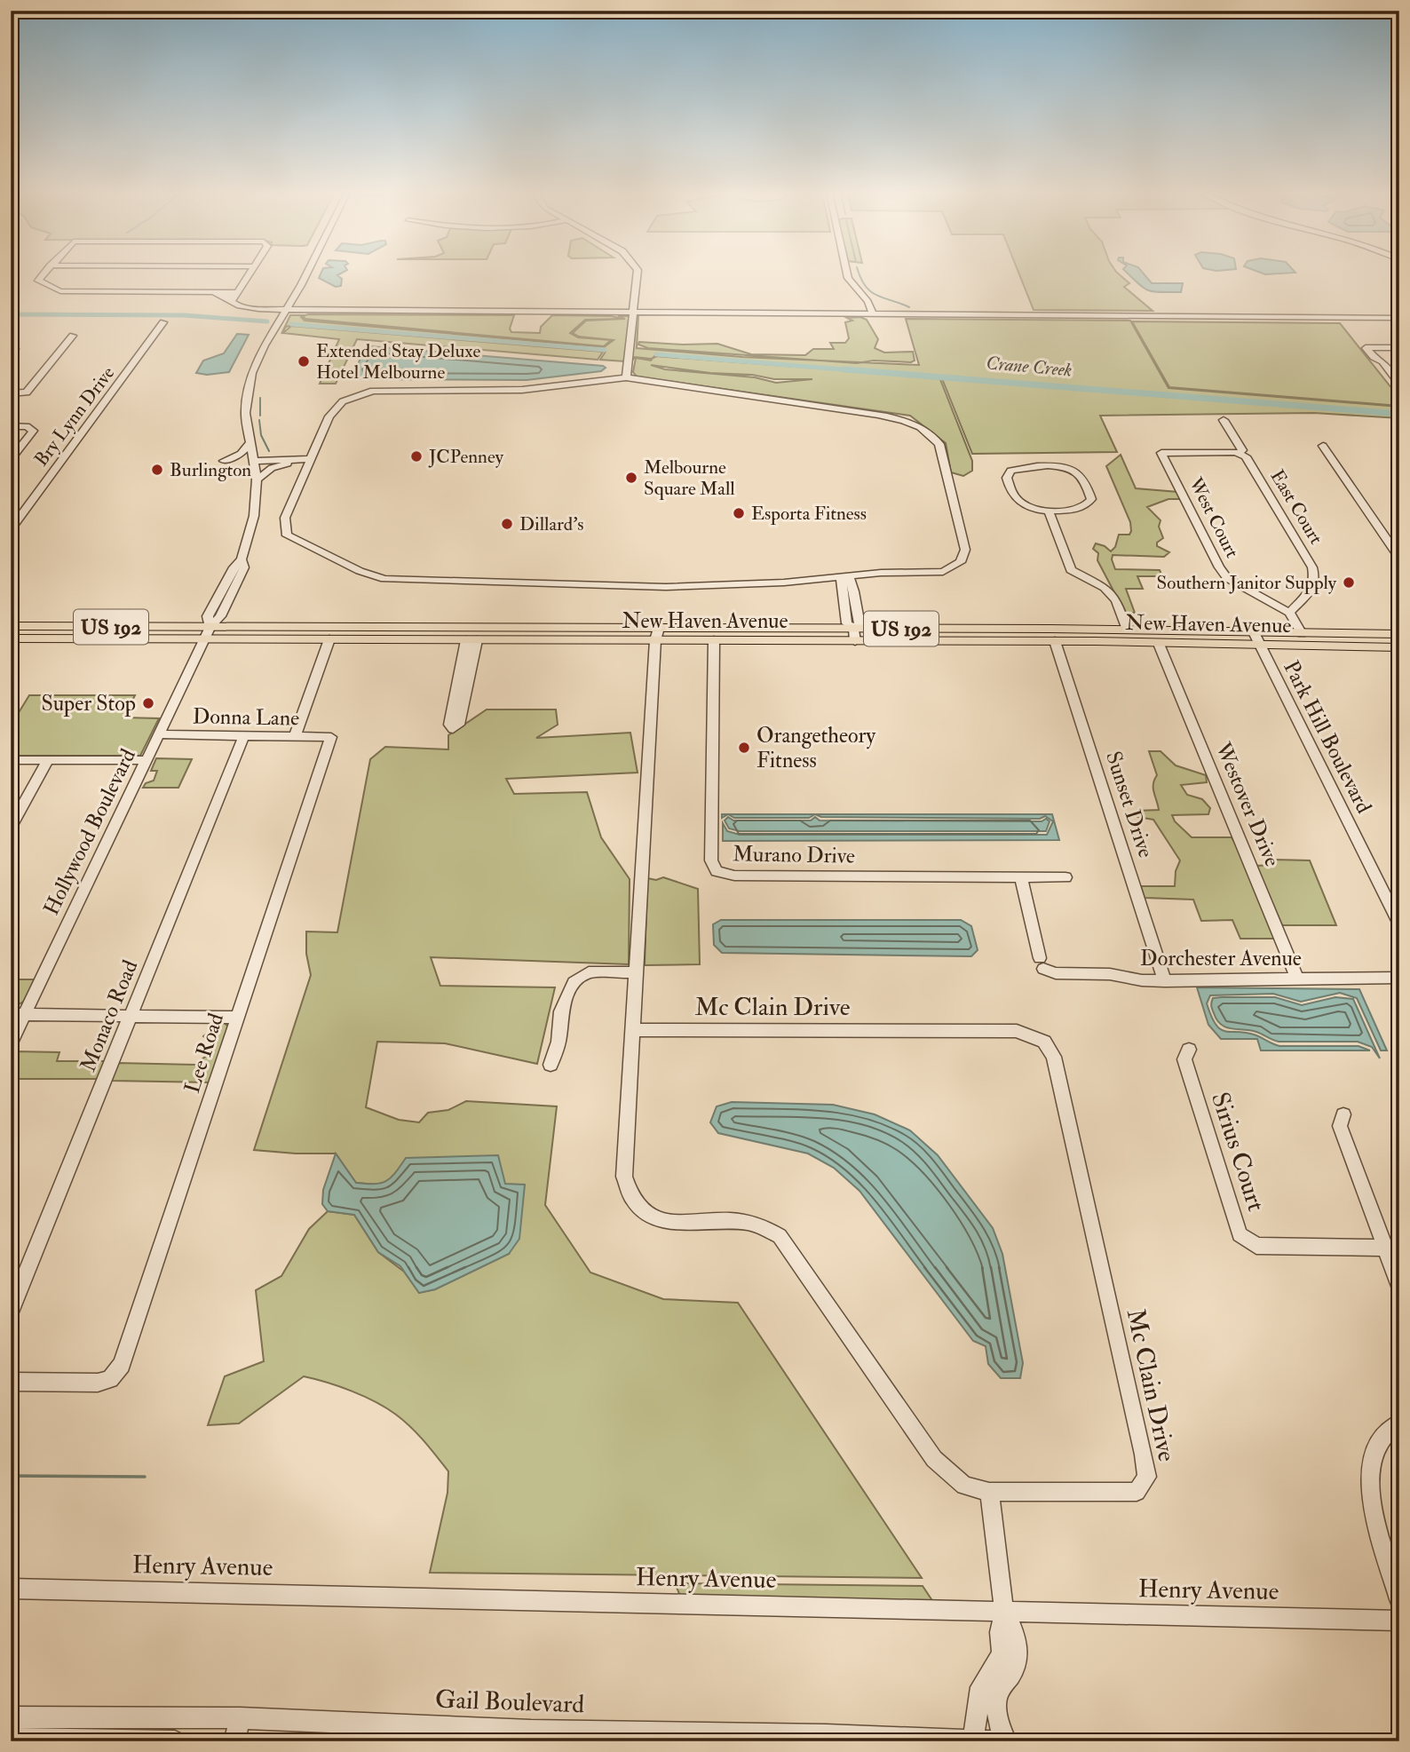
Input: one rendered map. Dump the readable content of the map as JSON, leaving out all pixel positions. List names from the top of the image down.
{
  "streets": {
    "main road": ["New Haven Avenue", "US 192"],
    "street": [
      "Bry Lynn Drive",
      "East Court",
      "West Court",
      "Donna Lane",
      "Park Hill Boulevard",
      "Sunset Drive",
      "Westover Drive",
      "Hollywood Boulevard",
      "Murano Drive",
      "Dorchester Avenue",
      "Mc Clain Drive",
      "Monaco Road",
      "Lee Road",
      "Sirius Court",
      "Henry Avenue",
      "Gail Boulevard"
    ]
  },
  "crossings": [
    ["East Court", "West Court"],
    ["New Haven Avenue", "Park Hill Boulevard"],
    ["New Haven Avenue", "Sunset Drive"],
    ["New Haven Avenue", "Westover Drive"],
    ["New Haven Avenue", "Hollywood Boulevard"],
    ["New Haven Avenue", "Murano Drive"],
    ["New Haven Avenue", "Mc Clain Drive"],
    ["Donna Lane", "Hollywood Boulevard"],
    ["Donna Lane", "Monaco Road"],
    ["Donna Lane", "Lee Road"],
    ["Sunset Drive", "Dorchester Avenue"],
    ["Westover Drive", "Dorchester Avenue"],
    ["Murano Drive", "Dorchester Avenue"]
  ],
  "water": ["Crane Creek"],
  "places": [
    "Extended Stay Deluxe Hotel Melbourne",
    "JCPenney",
    "Burlington",
    "Melbourne Square Mall",
    "Esporta Fitness",
    "Dillard's",
    "Southern Janitor Supply",
    "Super Stop",
    "Orangetheory Fitness"
  ]
}
